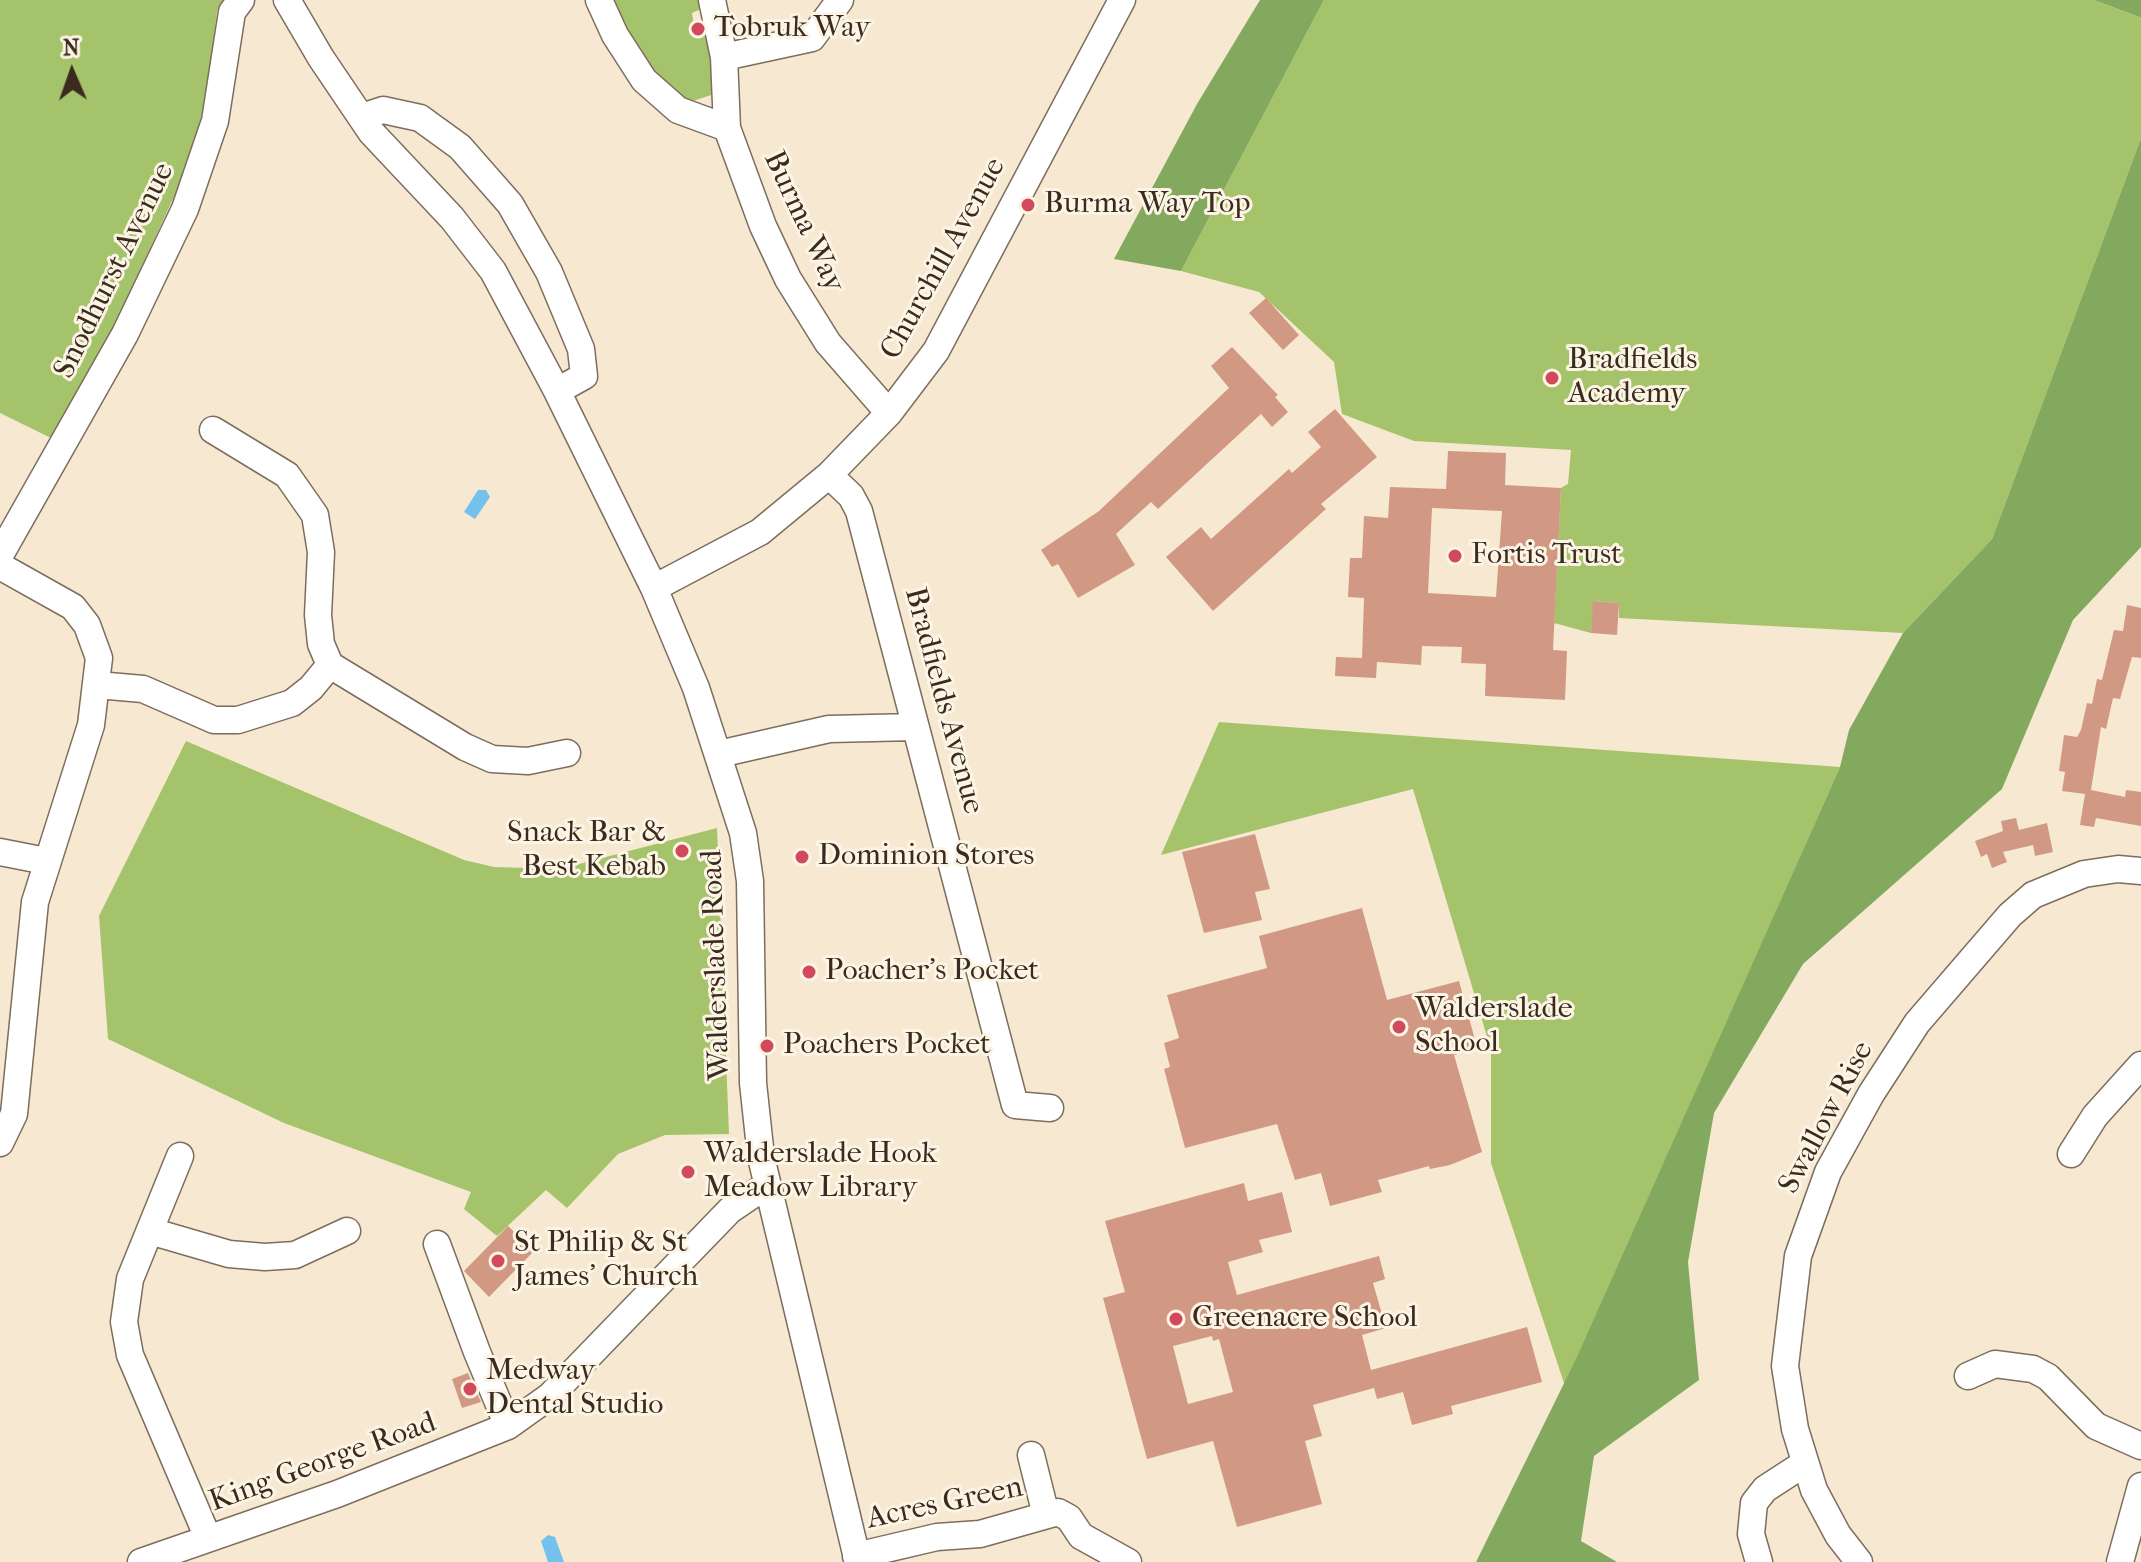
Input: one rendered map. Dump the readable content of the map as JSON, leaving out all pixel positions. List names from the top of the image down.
{
  "streets": {
    "street": [
      "Burma Way",
      "Churchill Avenue",
      "Snodhurst Avenue",
      "Bradfields Avenue",
      "Walderslade Road",
      "Swallow Rise",
      "King George Road",
      "Acres Green"
    ]
  },
  "crossings": [
    ["Burma Way", "Churchill Avenue"],
    ["Churchill Avenue", "Bradfields Avenue"],
    ["Churchill Avenue", "Walderslade Road"],
    ["Walderslade Road", "King George Road"],
    ["Walderslade Road", "Acres Green"]
  ],
  "places": [
    "Tobruk Way",
    "Burma Way Top",
    "Bradfields Academy",
    "Fortis Trust",
    "Snack Bar & Best Kebab",
    "Dominion Stores",
    "Poacher's Pocket",
    "Walderslade School",
    "Poachers Pocket",
    "Walderslade Hook Meadow Library",
    "St Philip & St James' Church",
    "Greenacre School",
    "Medway Dental Studio"
  ],
  "north": "top"
}
